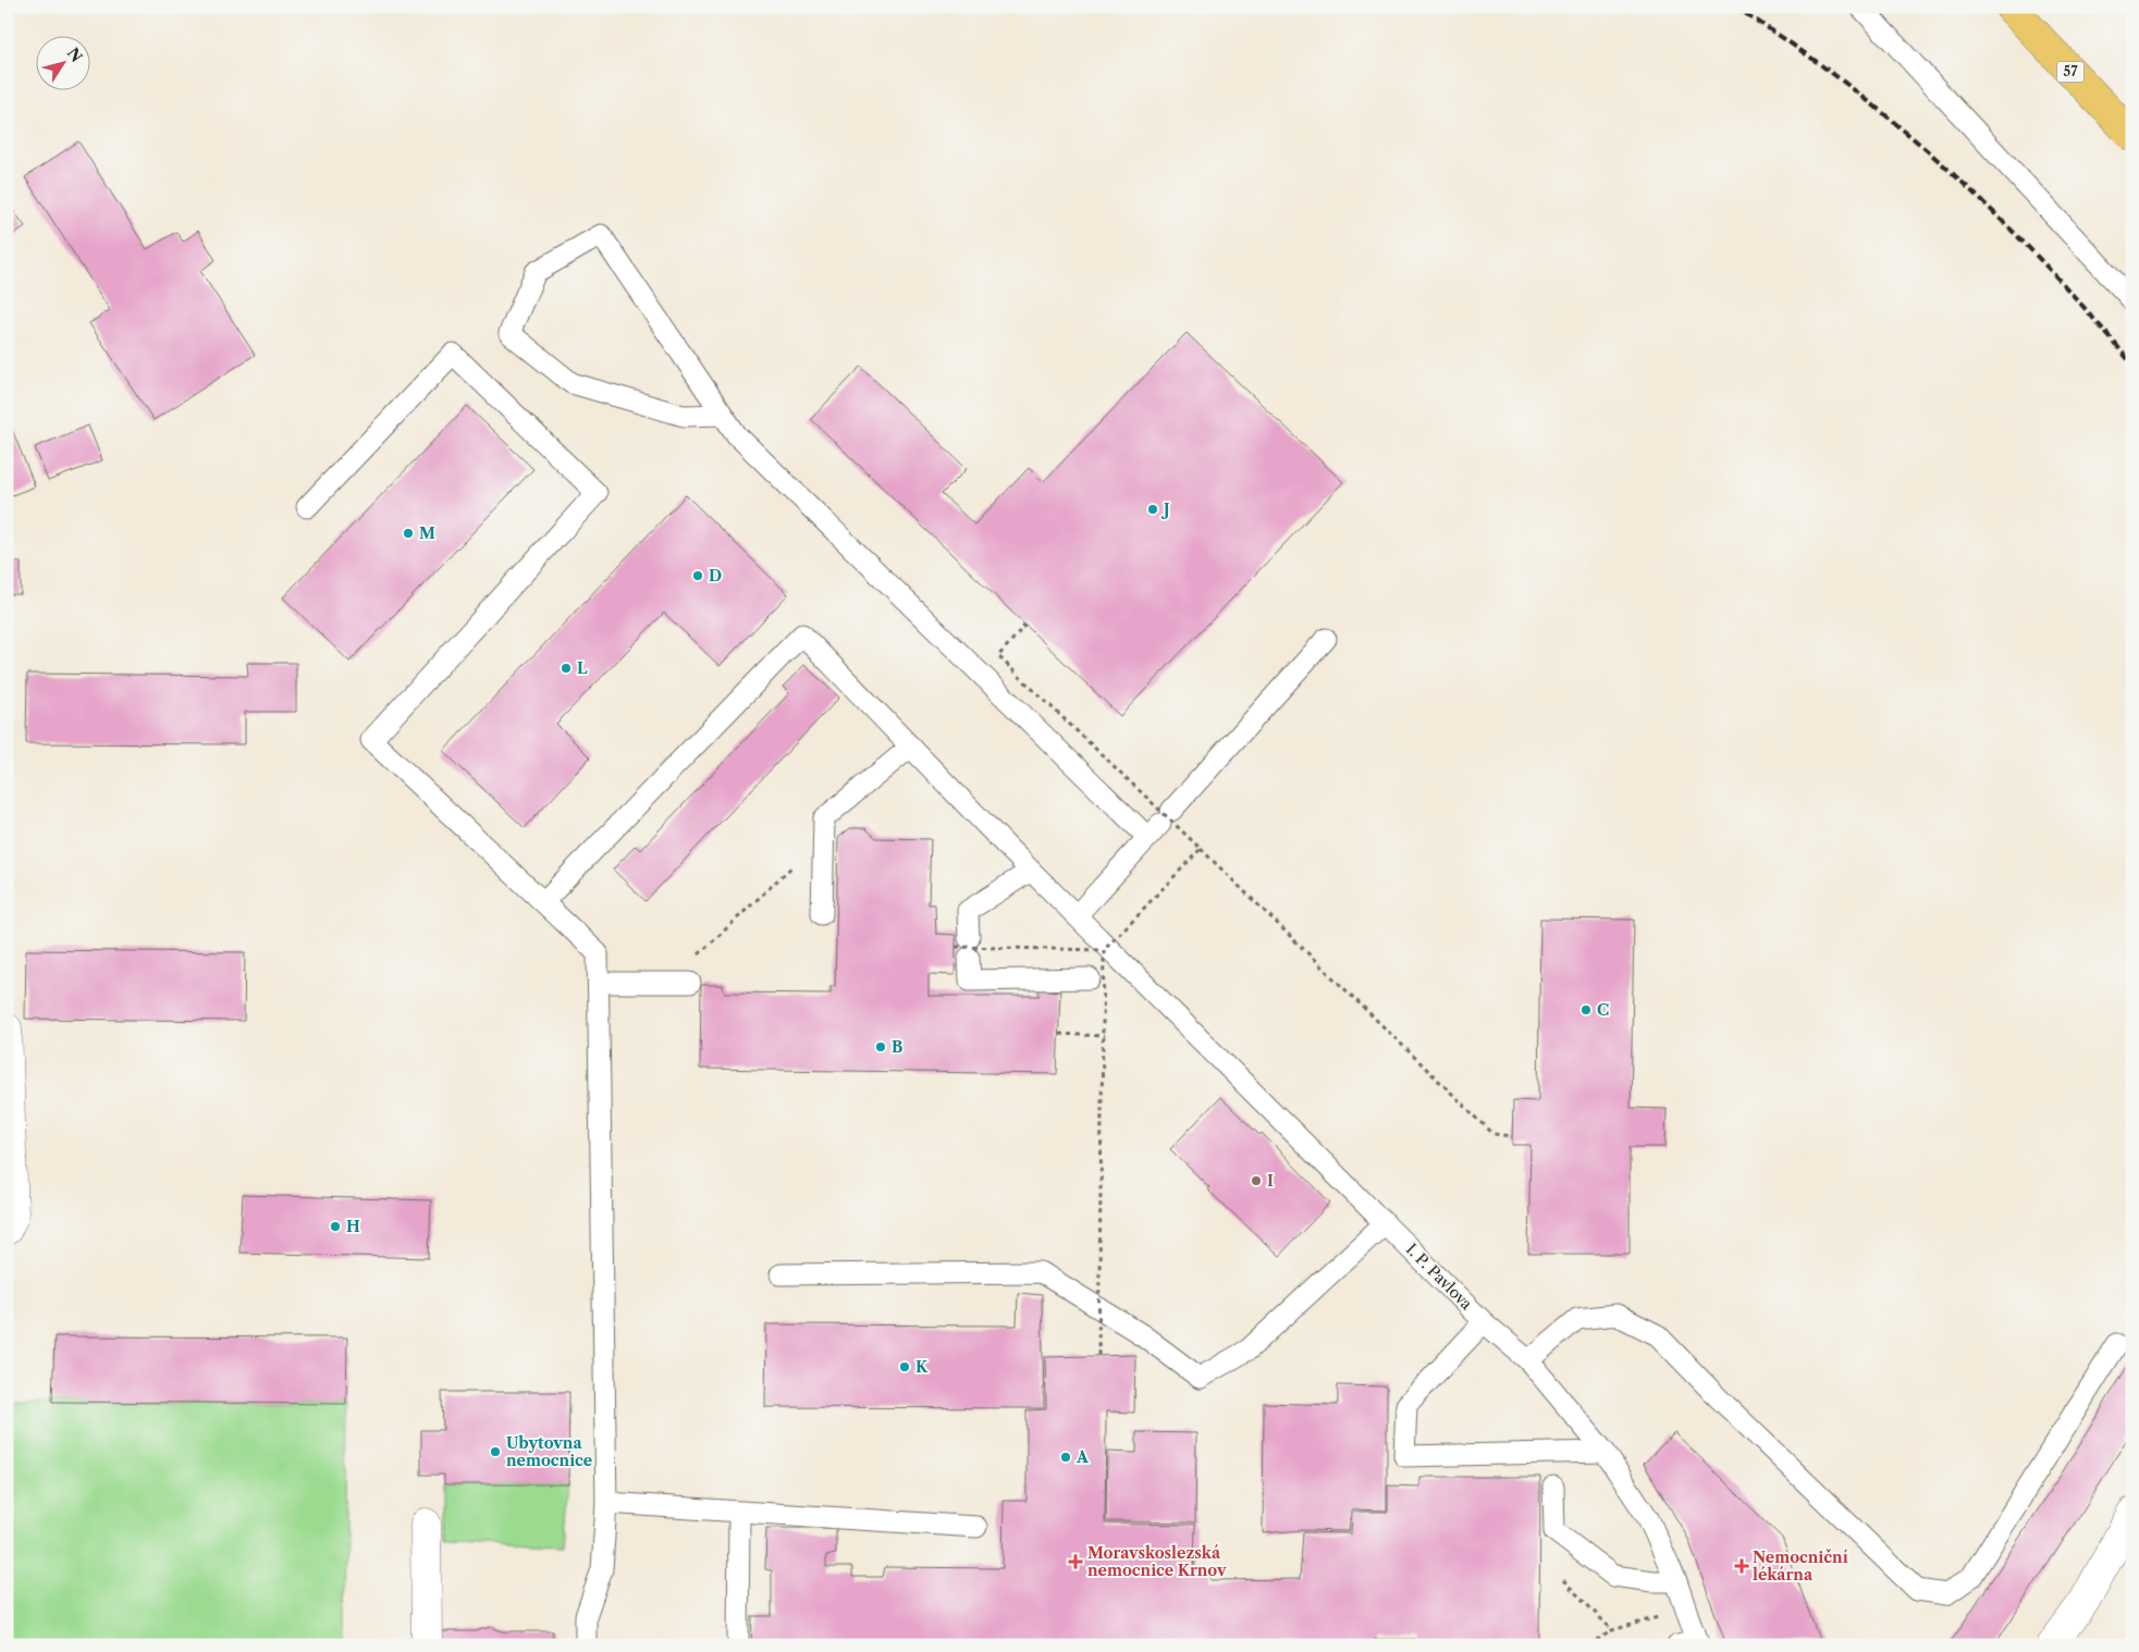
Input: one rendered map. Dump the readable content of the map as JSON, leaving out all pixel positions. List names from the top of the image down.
{
  "streets": {
    "main road": ["57"],
    "lane": ["I. P. Pavlova"]
  },
  "places": {
    "other": [
      "J",
      "M",
      "D",
      "L",
      "C",
      "B",
      "I",
      "H",
      "K",
      "Ubytovna nemocnice",
      "A"
    ],
    "health": ["Moravskoslezská nemocnice Krnov", "Nemocniční lékárna"]
  },
  "north": "top right"
}
